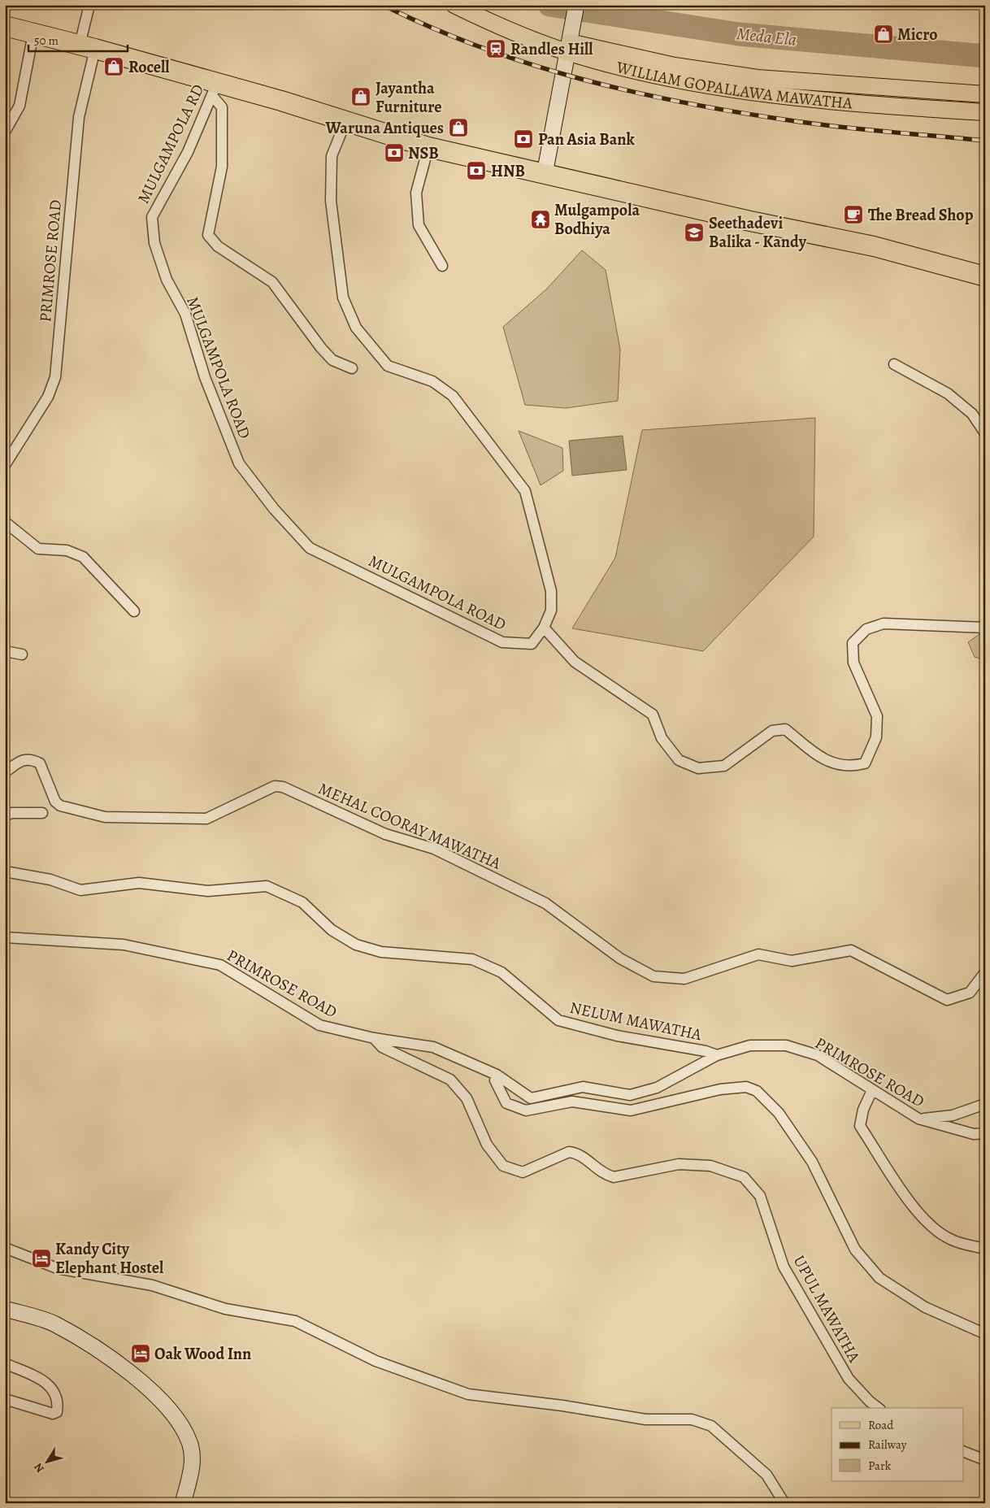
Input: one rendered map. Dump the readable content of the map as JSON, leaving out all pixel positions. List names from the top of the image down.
{
  "streets": {
    "main road": ["WILLIAM GOPALLAWA MAWATHA"],
    "street": [
      "MULGAMPOLA RD",
      "PRIMROSE ROAD",
      "MULGAMPOLA ROAD",
      "MEHAL COORAY MAWATHA",
      "NELUM MAWATHA",
      "UPUL MAWATHA"
    ]
  },
  "crossings": [
    ["MULGAMPOLA RD", "MULGAMPOLA ROAD"],
    ["PRIMROSE ROAD", "NELUM MAWATHA"],
    ["PRIMROSE ROAD", "UPUL MAWATHA"]
  ],
  "water": ["Meda Ela"],
  "places": {
    "shop": [
      "Micro",
      "Rocell",
      "Jayantha Furniture",
      "Waruna Antiques"
    ],
    "station": ["Randles Hill"],
    "bank": ["Pan Asia Bank", "NSB", "HNB"],
    "cafe": ["The Bread Shop"],
    "temple": ["Mulgampola Bodhiya"],
    "school or university": ["Seethadevi Balika - Kandy"],
    "hotel": ["Kandy City Elephant Hostel", "Oak Wood Inn"]
  },
  "legend": ["Road", "Railway", "Park"],
  "scale_bar": "50 m",
  "north": "bottom left"
}
